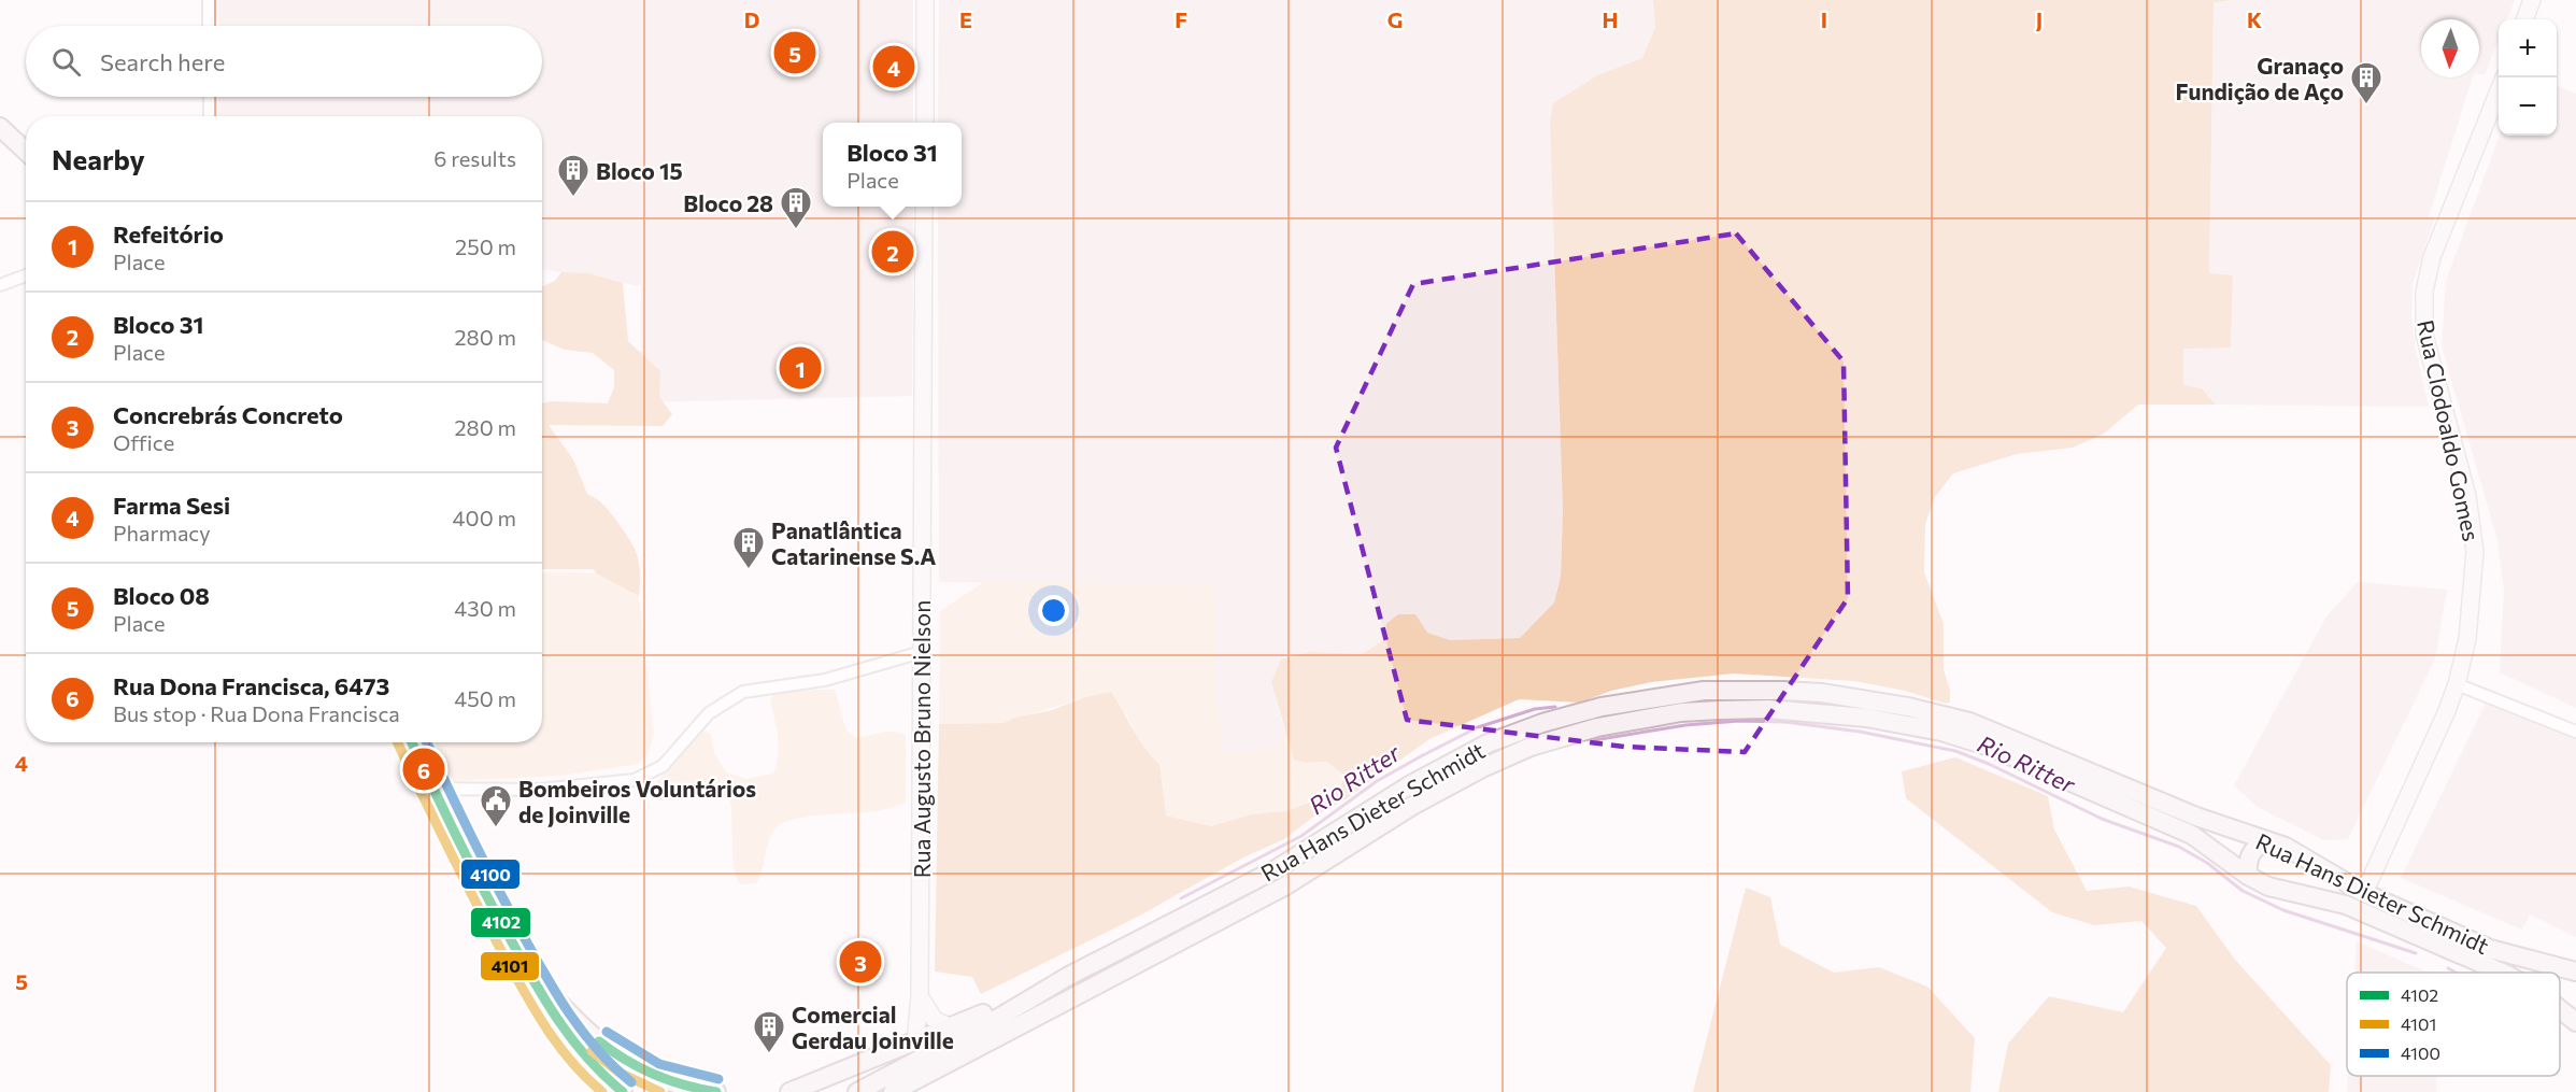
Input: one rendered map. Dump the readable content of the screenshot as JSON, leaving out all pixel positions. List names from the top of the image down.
{
  "streets": {
    "main road": ["Rua Clodoaldo Gomes", "Rua Augusto Bruno Nielson", "Rua Hans Dieter Schmidt"]
  },
  "crossings": [
    ["Rua Clodoaldo Gomes", "Rua Hans Dieter Schmidt"]
  ],
  "water": ["Rio Ritter"],
  "places": {
    "building": [
      "Granaço Fundição de Aço",
      "Bloco 15",
      "Bloco 28",
      "Panatlântica Catarinense S.A",
      "Comercial Gerdau Joinville"
    ],
    "public building": ["Bombeiros Voluntários de Joinville"]
  },
  "lines": ["transit line 4102", "transit line 4101", "transit line 4100"],
  "legend": ["4102", "4101", "4100"],
  "north": "bottom",
  "page": {
    "map_buttons": ["+", "−"],
    "search": "Search here",
    "pins": [
      "5",
      "4",
      "2",
      "1",
      "6",
      "3"
    ],
    "heading": ["Nearby", "6 results"],
    "popup": ["Bloco 31", "Place"],
    "list": [
      {
        "mark": "1",
        "name": "Refeitório",
        "note": "Place",
        "value": "250 m"
      },
      {
        "mark": "2",
        "name": "Bloco 31",
        "note": "Place",
        "value": "280 m"
      },
      {
        "mark": "3",
        "name": "Concrebrás Concreto",
        "note": "Office",
        "value": "280 m"
      },
      {
        "mark": "4",
        "name": "Farma Sesi",
        "note": "Pharmacy",
        "value": "400 m"
      },
      {
        "mark": "5",
        "name": "Bloco 08",
        "note": "Place",
        "value": "430 m"
      },
      {
        "mark": "6",
        "name": "Rua Dona Francisca, 6473",
        "note": "Bus stop · Rua Dona Francisca",
        "value": "450 m"
      }
    ]
  },
  "grid": {
    "columns": [
      "D",
      "E",
      "F",
      "G",
      "H",
      "I",
      "J",
      "K"
    ],
    "rows": ["4", "5"]
  }
}
